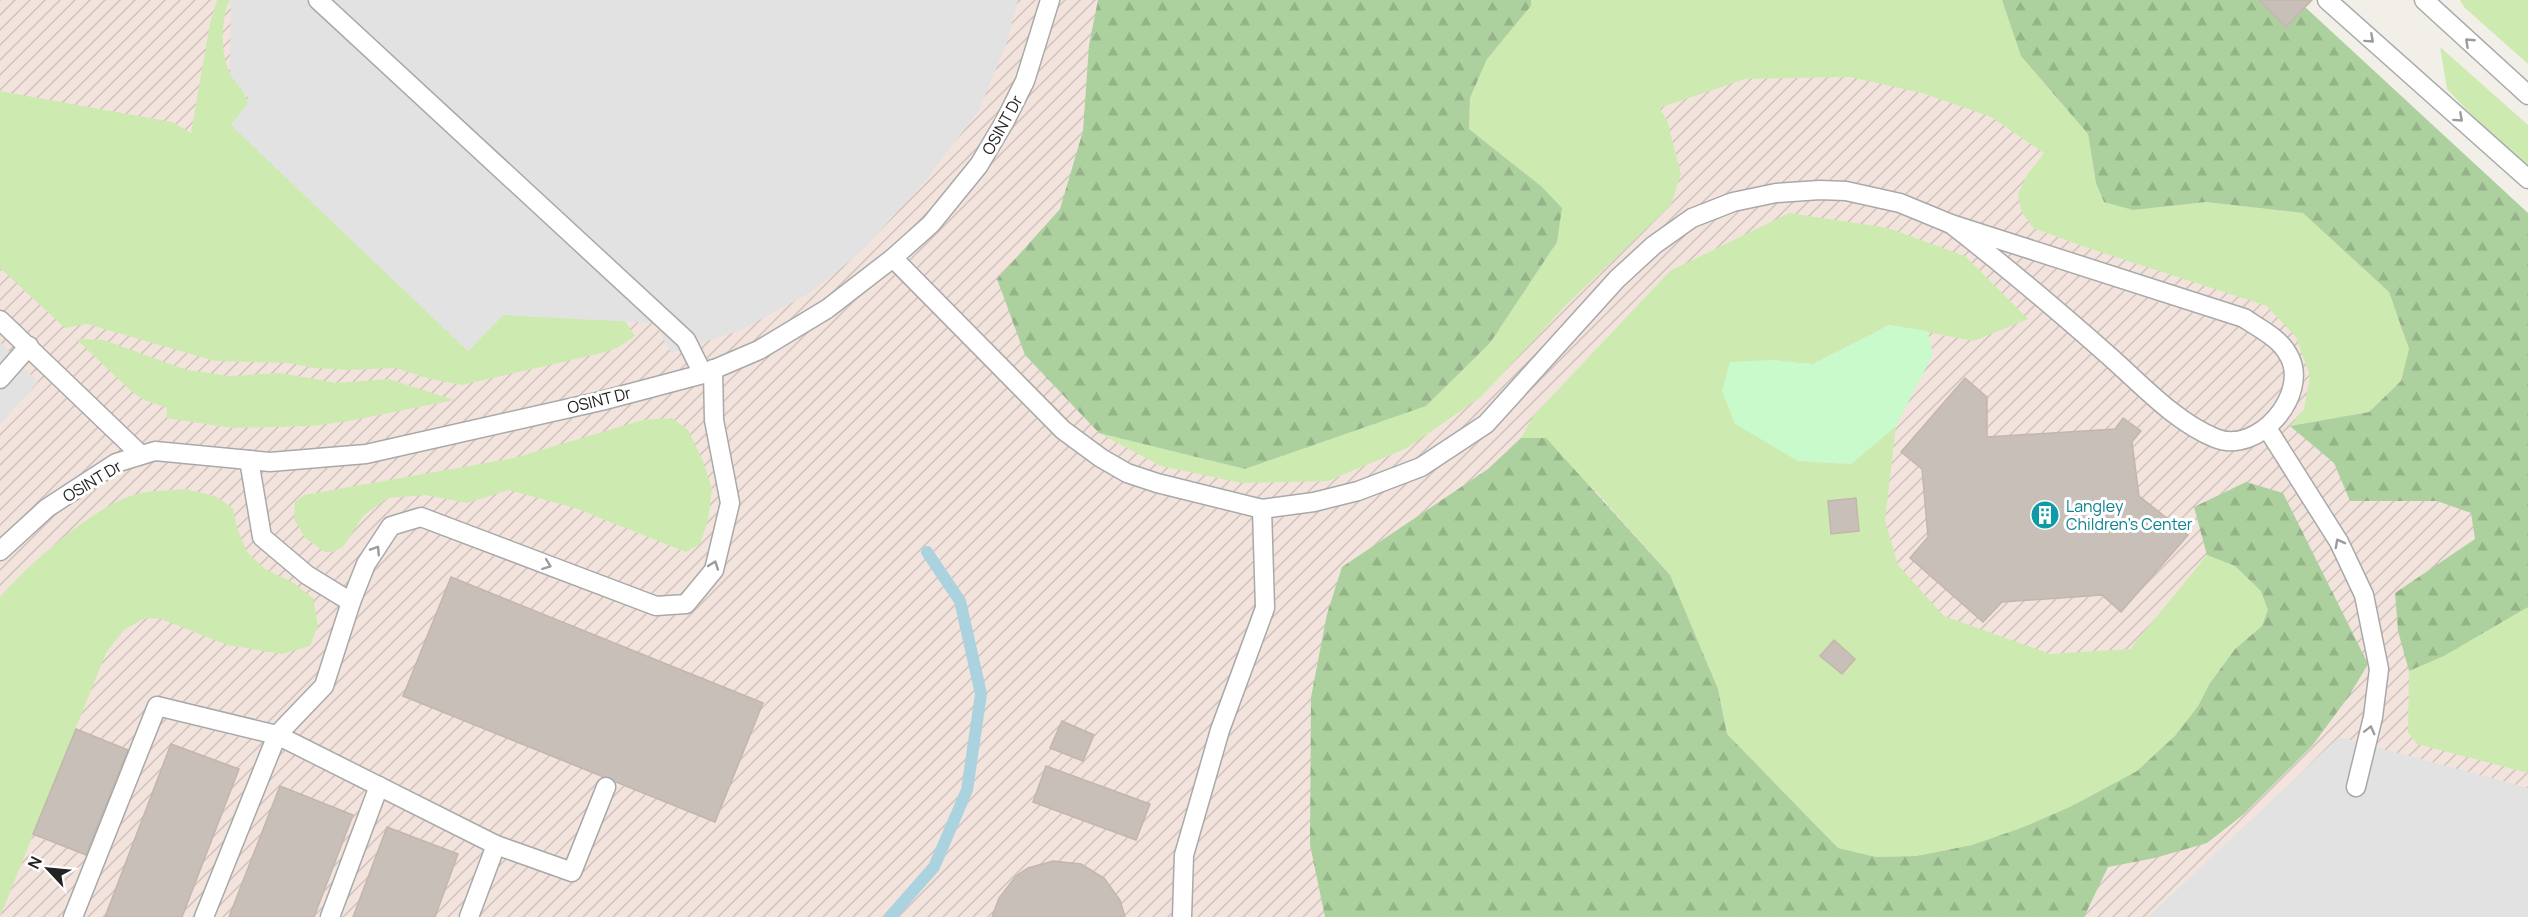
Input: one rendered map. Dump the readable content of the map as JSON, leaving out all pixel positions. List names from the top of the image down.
{
  "streets": {
    "lane": ["OSINT Dr"]
  },
  "places": {
    "building": ["Langley Children’s Center"]
  },
  "north": "top left"
}
